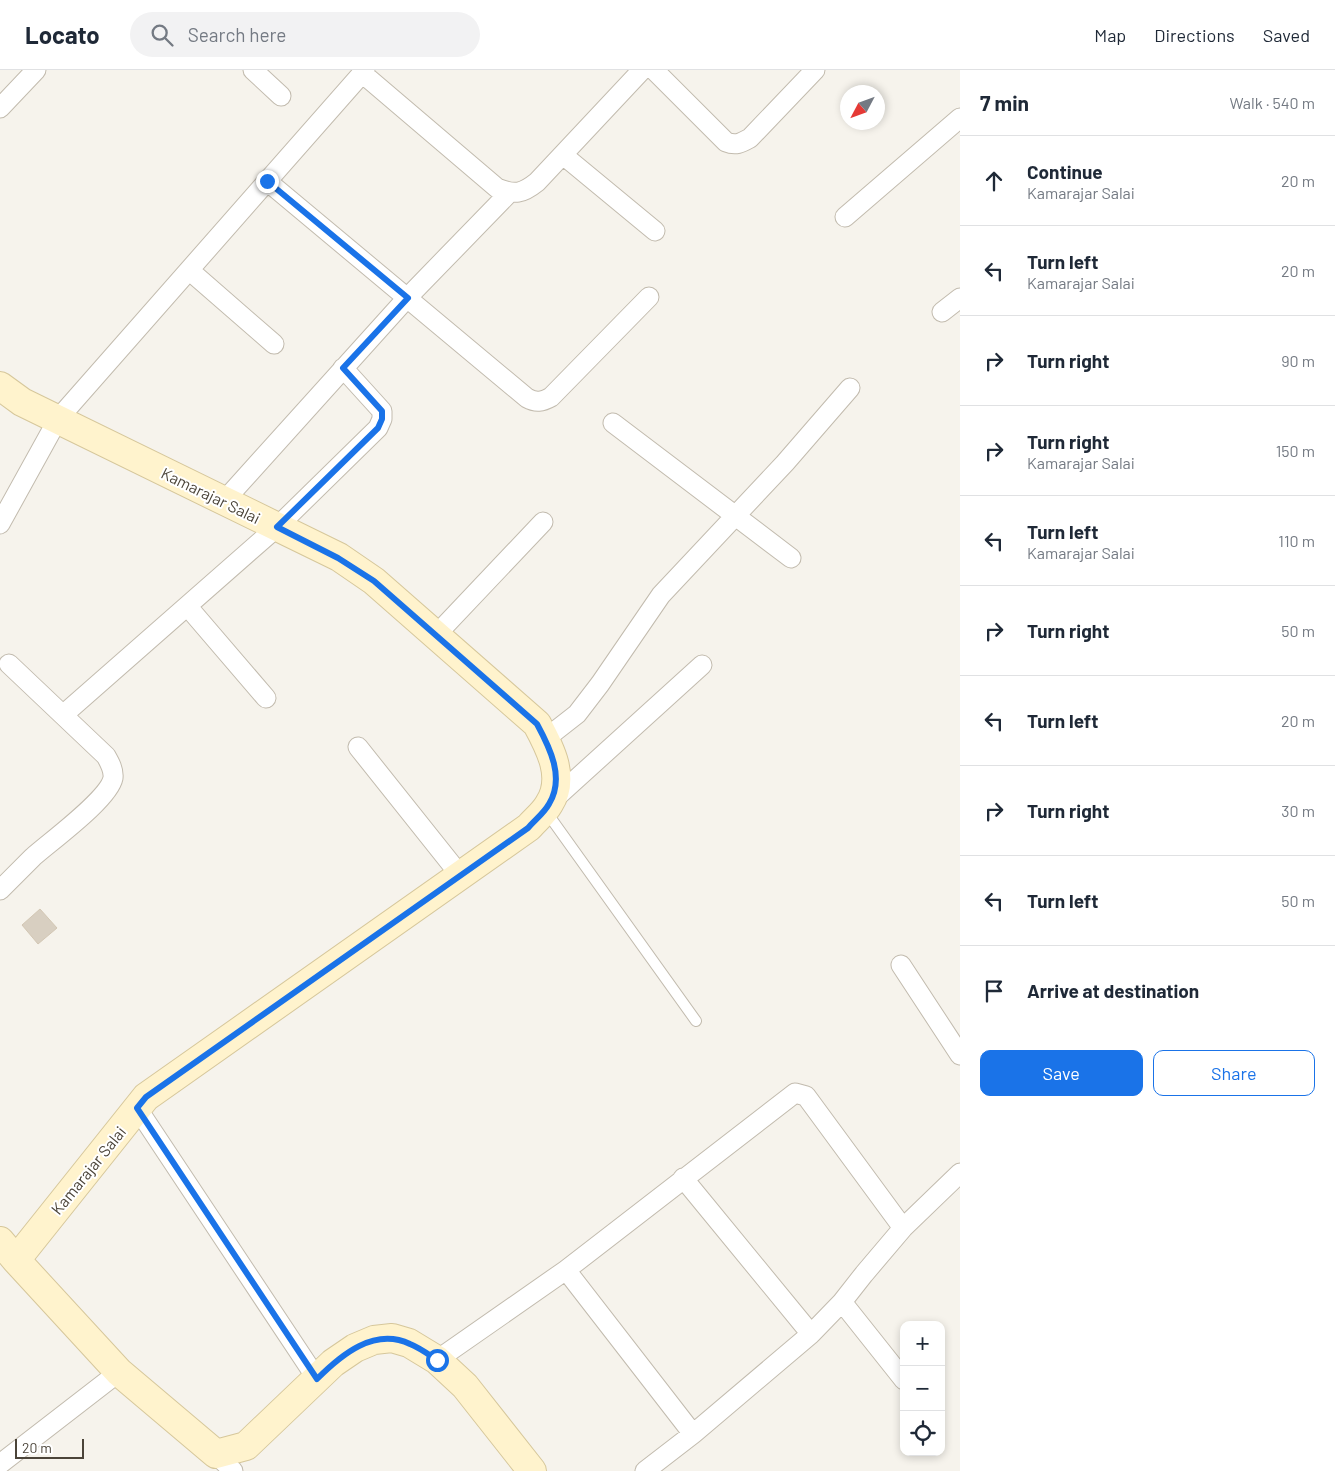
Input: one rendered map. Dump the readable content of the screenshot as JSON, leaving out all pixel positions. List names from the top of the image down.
{
  "streets": {
    "main road": ["Kamarajar Salai"]
  },
  "scale_bar": "20 m",
  "north": "bottom left",
  "page": {
    "header": "Locato",
    "search": "Search here",
    "nav": ["Map", "Directions", "Saved"],
    "heading": ["7 min", "Walk · 540 m"],
    "list": [
      ["Continue", "Kamarajar Salai", "20 m"],
      ["Turn left", "Kamarajar Salai", "20 m"],
      ["Turn right", "90 m"],
      ["Turn right", "Kamarajar Salai", "150 m"],
      ["Turn left", "Kamarajar Salai", "110 m"],
      ["Turn right", "50 m"],
      ["Turn left", "20 m"],
      ["Turn right", "30 m"],
      ["Turn left", "50 m"],
      "Arrive at destination"
    ],
    "buttons": ["Save", "Share"],
    "map_buttons": ["+", "−"],
    "scale": "20 m"
  }
}
